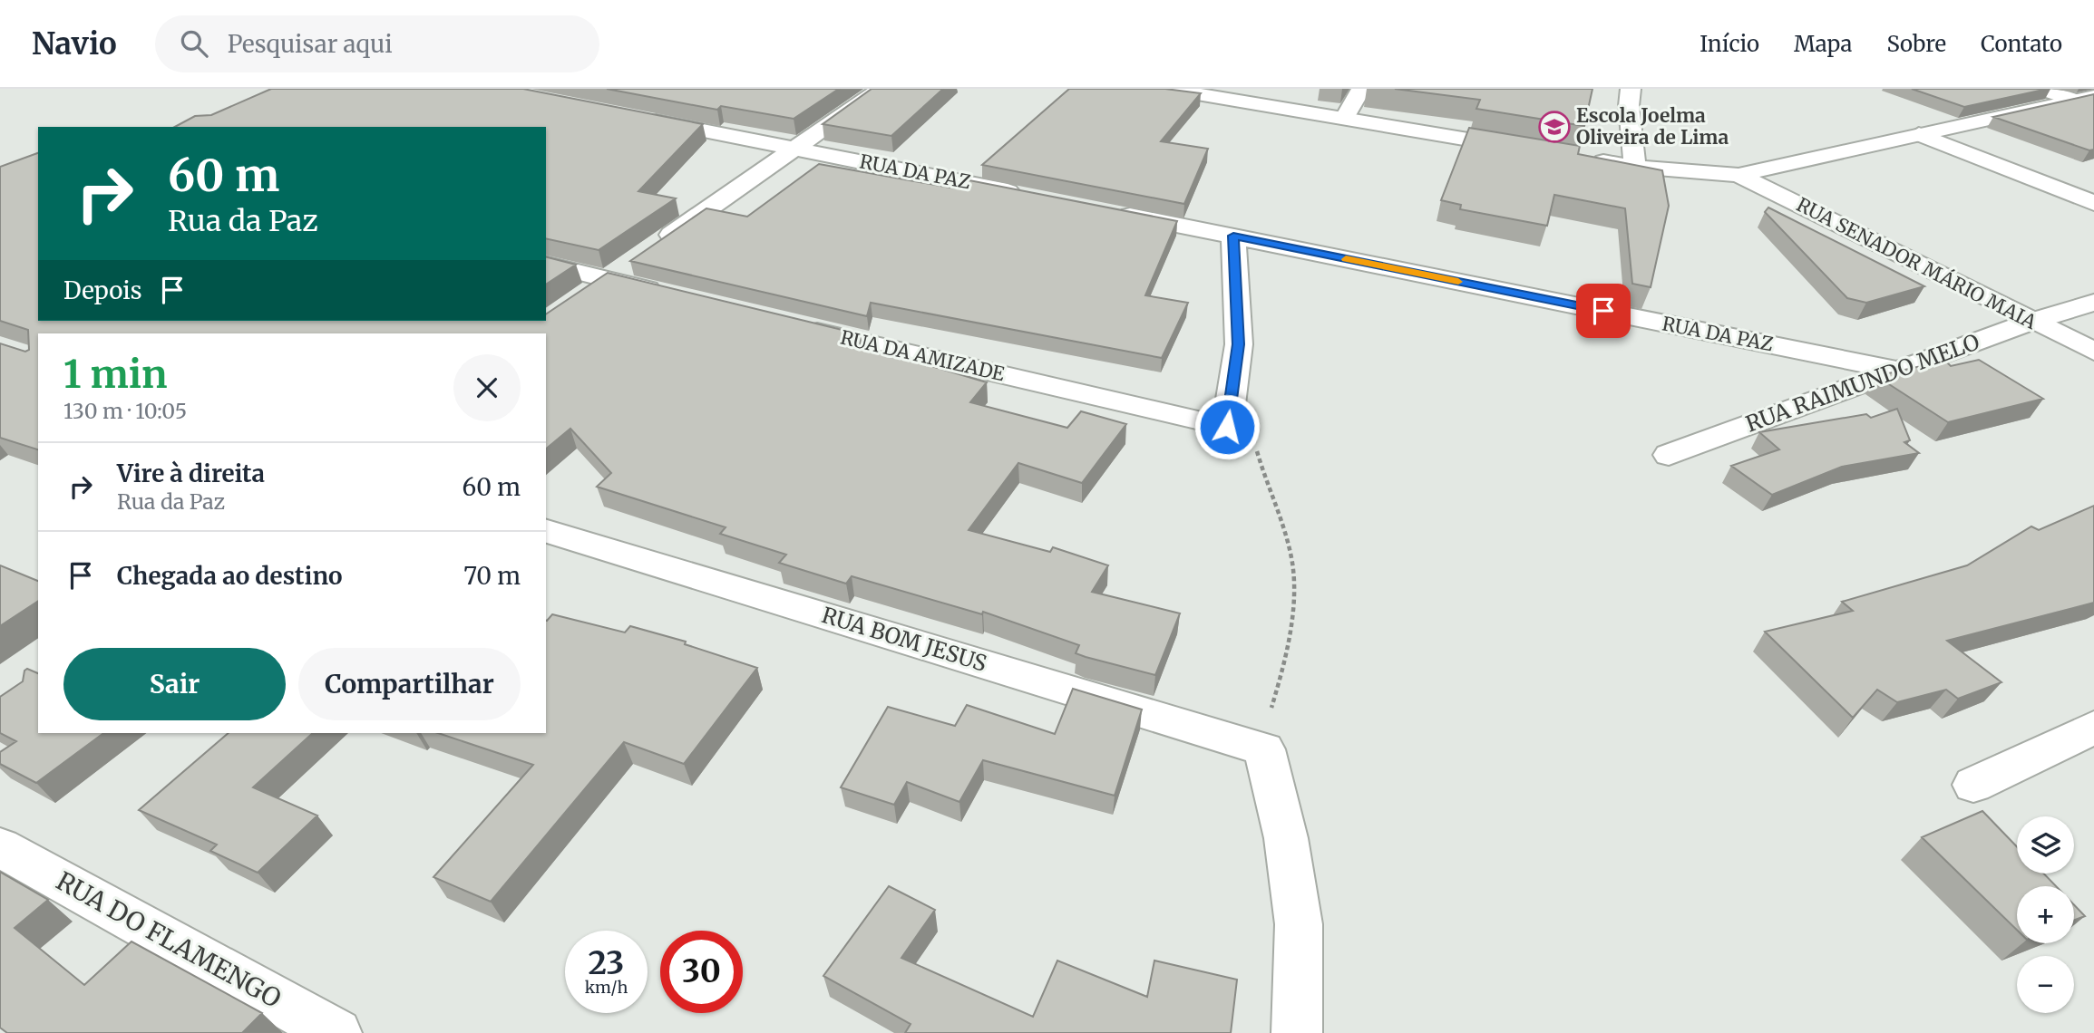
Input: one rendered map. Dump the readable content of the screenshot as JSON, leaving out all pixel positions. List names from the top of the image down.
{
  "streets": {
    "street": [
      "RUA DA PAZ",
      "RUA SENADOR MÁRIO MAIA",
      "RUA DA AMIZADE",
      "RUA RAIMUNDO MELO",
      "RUA BOM JESUS",
      "RUA DO FLAMENGO"
    ]
  },
  "crossings": [
    ["RUA DA PAZ", "RUA RAIMUNDO MELO"],
    ["RUA SENADOR MÁRIO MAIA", "RUA RAIMUNDO MELO"]
  ],
  "places": {
    "school or university": ["Escola Joelma Oliveira de Lima"]
  },
  "page": {
    "header": "Navio",
    "search": "Pesquisar aqui",
    "nav": [
      "Início",
      "Mapa",
      "Sobre",
      "Contato"
    ],
    "turn": ["60 m", "Rua da Paz"],
    "then": "Depois",
    "heading": ["1 min", "130 m · 10:05"],
    "list": [
      {
        "name": "Vire à direita",
        "note": "Rua da Paz",
        "value": "60 m"
      },
      {
        "name": "Chegada ao destino",
        "value": "70 m"
      }
    ],
    "buttons": ["Sair", "Compartilhar"],
    "map_buttons": ["+", "−"],
    "speed": "23 km/h",
    "limit": "30"
  }
}
